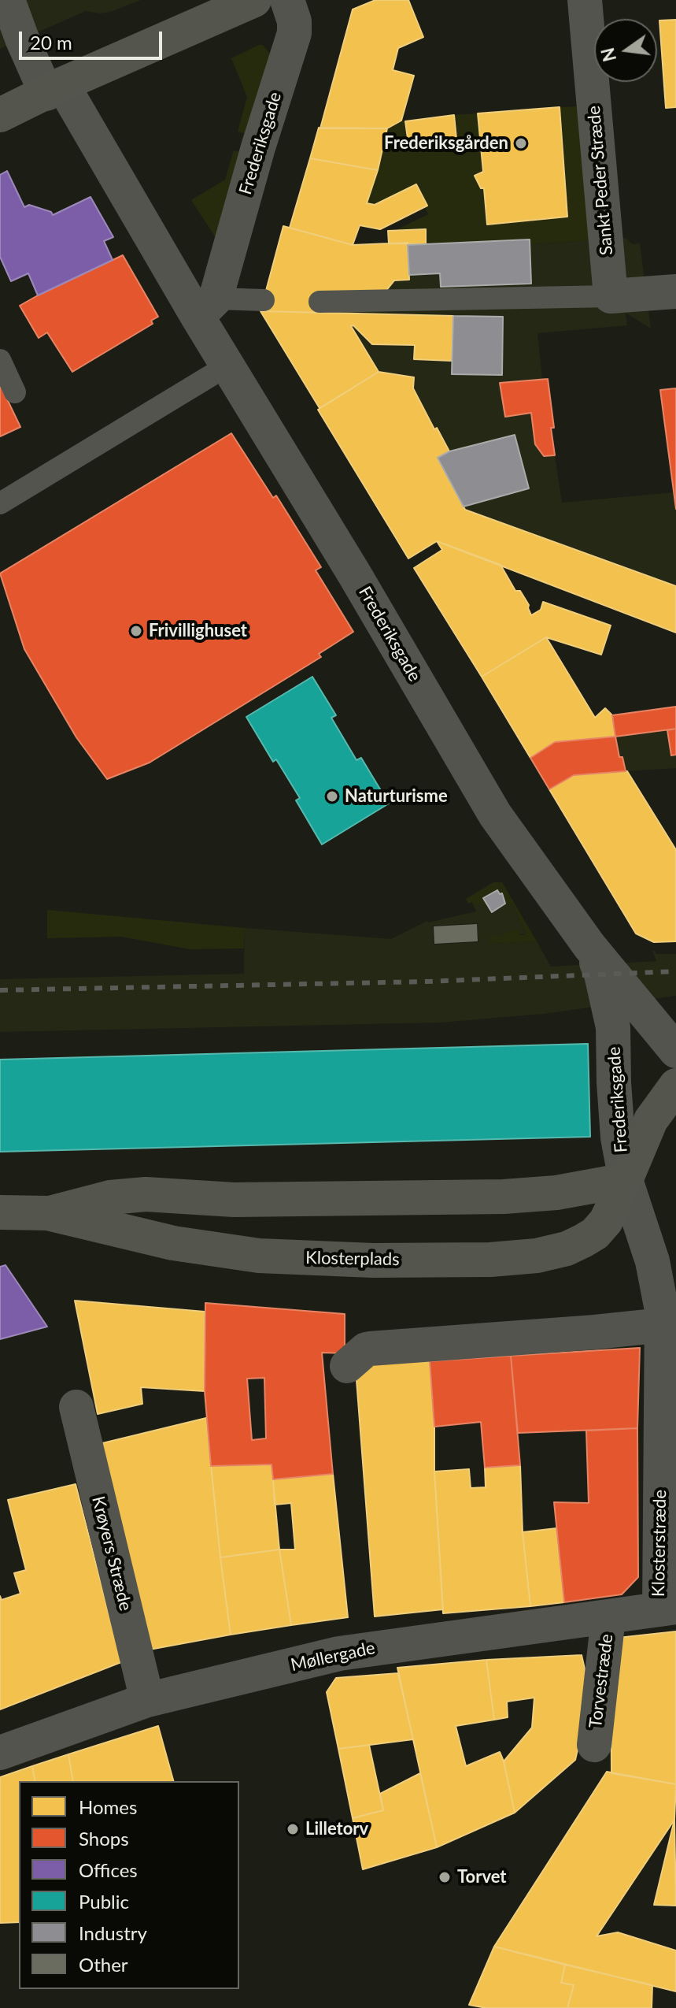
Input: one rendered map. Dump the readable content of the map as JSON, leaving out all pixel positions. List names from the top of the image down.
{
  "streets": {
    "street": [
      "Frederiksgade",
      "Sankt Peder Stræde",
      "Klosterplads",
      "Klosterstræde",
      "Krøyers Stræde",
      "Møllergade",
      "Torvestræde"
    ]
  },
  "crossings": [
    ["Frederiksgade", "Klosterplads"],
    ["Frederiksgade", "Klosterstræde"],
    ["Klosterplads", "Klosterstræde"],
    ["Klosterstræde", "Møllergade"],
    ["Krøyers Stræde", "Møllergade"],
    ["Møllergade", "Torvestræde"]
  ],
  "places": [
    "Frederiksgården",
    "Frivillighuset",
    "Naturturisme",
    "Lilletorv",
    "Torvet"
  ],
  "legend": [
    "Homes",
    "Shops",
    "Offices",
    "Public",
    "Industry",
    "Other"
  ],
  "scale_bar": "20 m",
  "north": "left"
}
